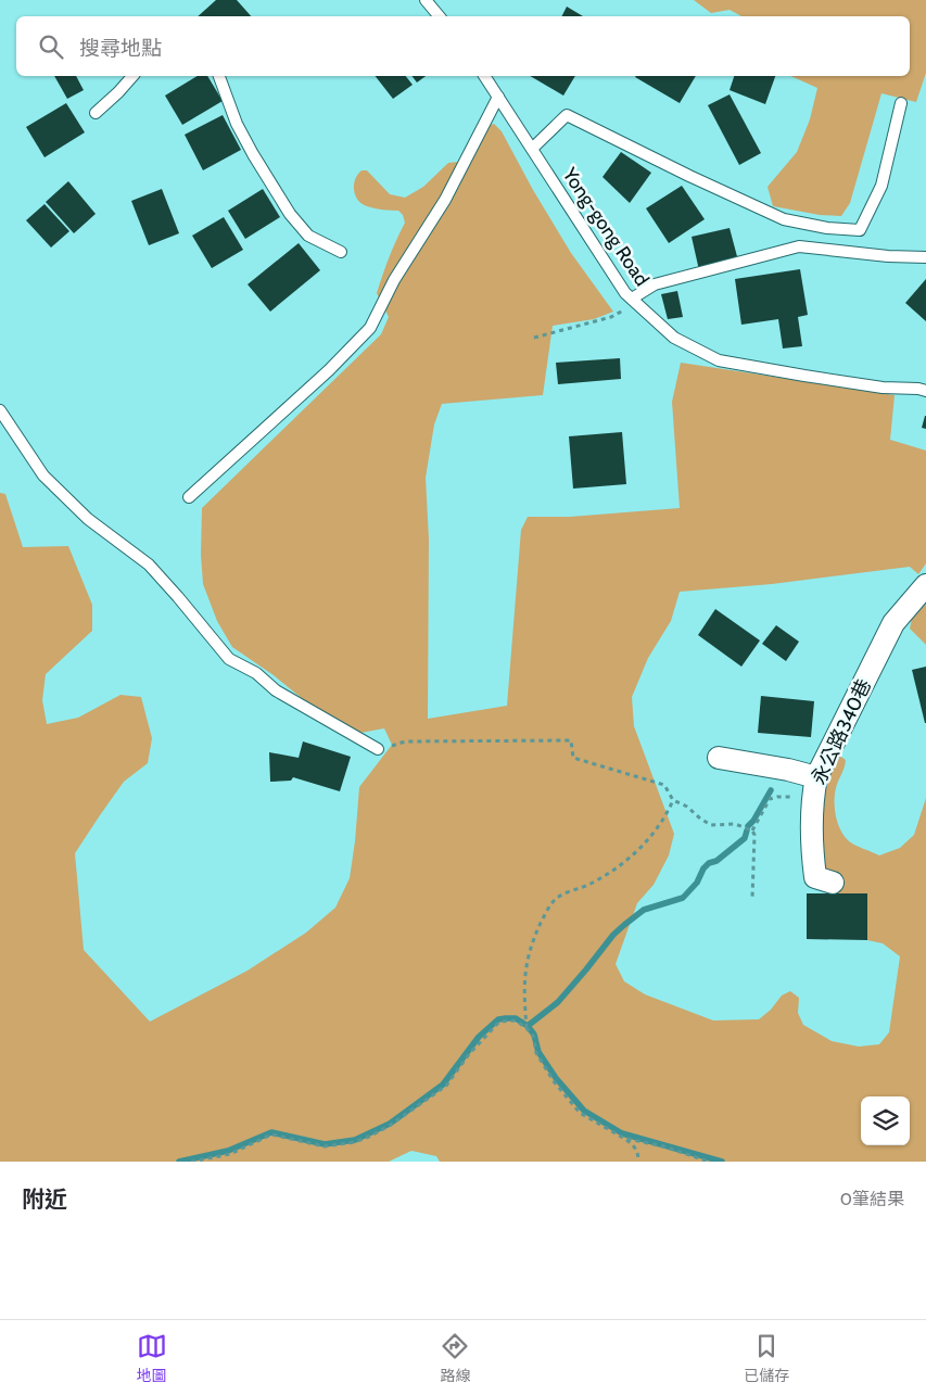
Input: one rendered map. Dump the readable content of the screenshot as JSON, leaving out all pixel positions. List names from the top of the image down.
{
  "streets": {
    "street": ["永公路340巷"],
    "lane": ["Yong-gong Road"]
  },
  "page": {
    "search": "搜尋地點",
    "heading": ["附近", "0筆結果"],
    "nav": ["地圖", "路線", "已儲存"]
  }
}
